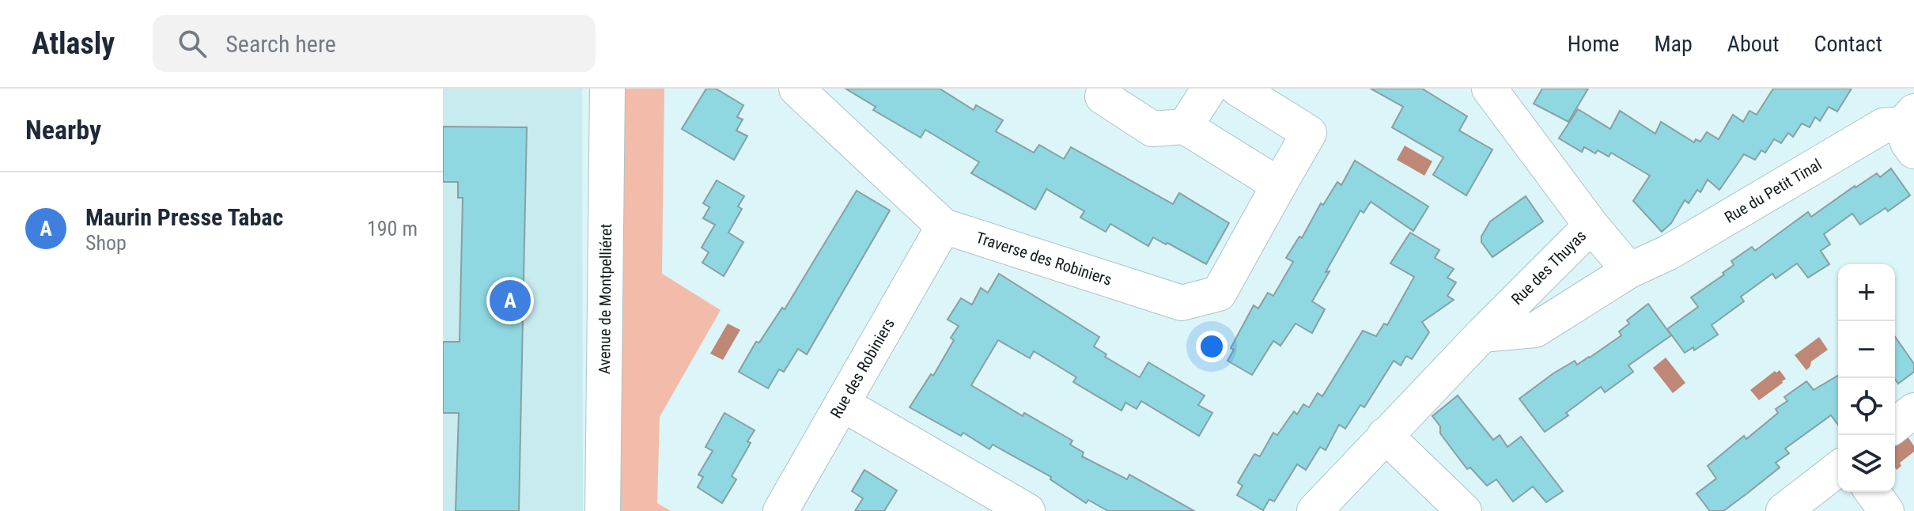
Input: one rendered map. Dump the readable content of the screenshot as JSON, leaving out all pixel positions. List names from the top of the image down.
{
  "streets": {
    "street": [
      "Rue du Petit Tinal",
      "Traverse des Robiniers",
      "Rue des Thuyas",
      "Avenue de Montpelliéret",
      "Rue des Robiniers"
    ]
  },
  "crossings": [
    ["Rue du Petit Tinal", "Rue des Thuyas"],
    ["Traverse des Robiniers", "Rue des Robiniers"]
  ],
  "page": {
    "header": "Atlasly",
    "search": "Search here",
    "nav": [
      "Home",
      "Map",
      "About",
      "Contact"
    ],
    "heading": "Nearby",
    "list": [
      {
        "mark": "A",
        "name": "Maurin Presse Tabac",
        "note": "Shop",
        "value": "190 m"
      }
    ],
    "map_buttons": ["+", "−"],
    "pins": "A"
  }
}
